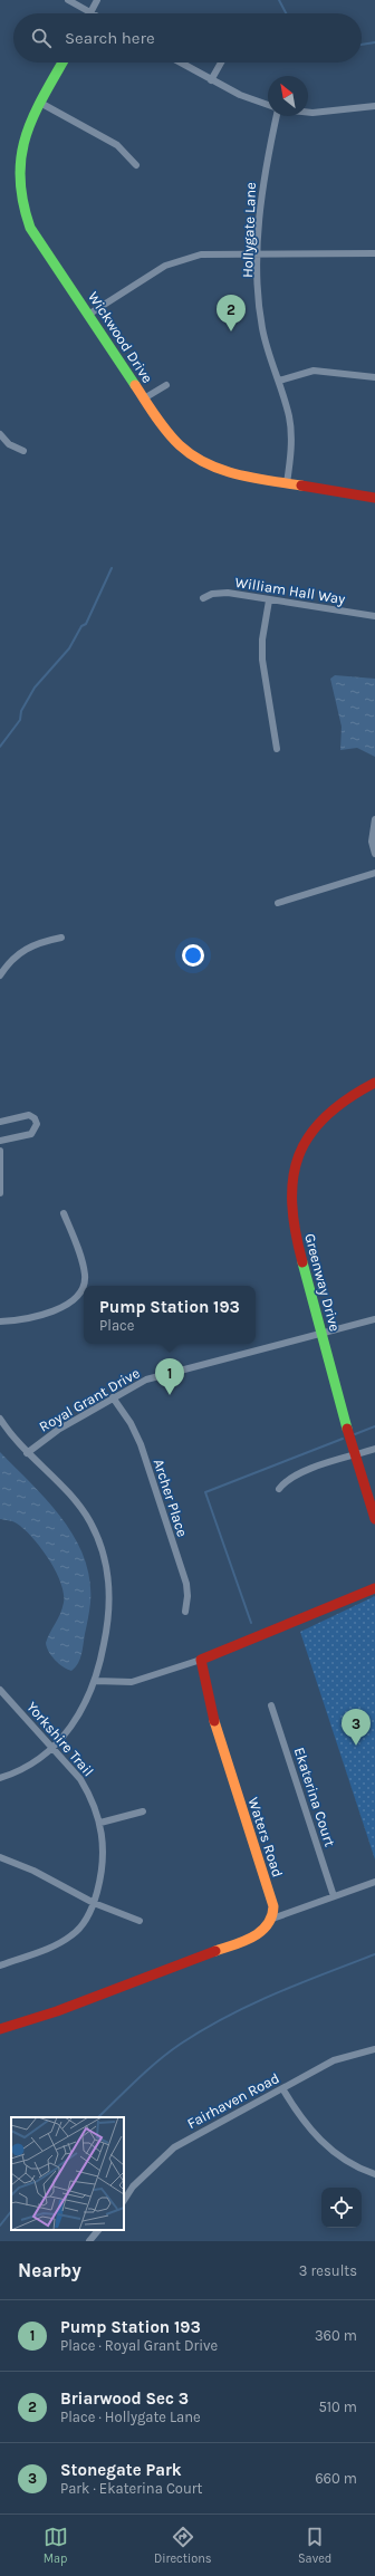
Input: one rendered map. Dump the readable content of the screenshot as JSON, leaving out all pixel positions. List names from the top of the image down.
{
  "streets": {
    "street": [
      "Hollygate Lane",
      "Wickwood Drive",
      "William Hall Way",
      "Greenway Drive",
      "Royal Grant Drive",
      "Archer Place",
      "Yorkshire Trail",
      "Ekaterina Court",
      "Waters Road",
      "Fairhaven Road"
    ]
  },
  "crossings": [
    ["Hollygate Lane", "Wickwood Drive"],
    ["Greenway Drive", "Royal Grant Drive"],
    ["Royal Grant Drive", "Archer Place"]
  ],
  "north": "top left",
  "page": {
    "search": "Search here",
    "pins": ["2", "1", "3"],
    "popup": ["Pump Station 193", "Place"],
    "heading": ["Nearby", "3 results"],
    "list": [
      {
        "mark": "1",
        "name": "Pump Station 193",
        "note": "Place · Royal Grant Drive",
        "value": "360 m"
      },
      {
        "mark": "2",
        "name": "Briarwood Sec 3",
        "note": "Place · Hollygate Lane",
        "value": "510 m"
      },
      {
        "mark": "3",
        "name": "Stonegate Park",
        "note": "Park · Ekaterina Court",
        "value": "660 m"
      }
    ],
    "nav": ["Map", "Directions", "Saved"]
  }
}
